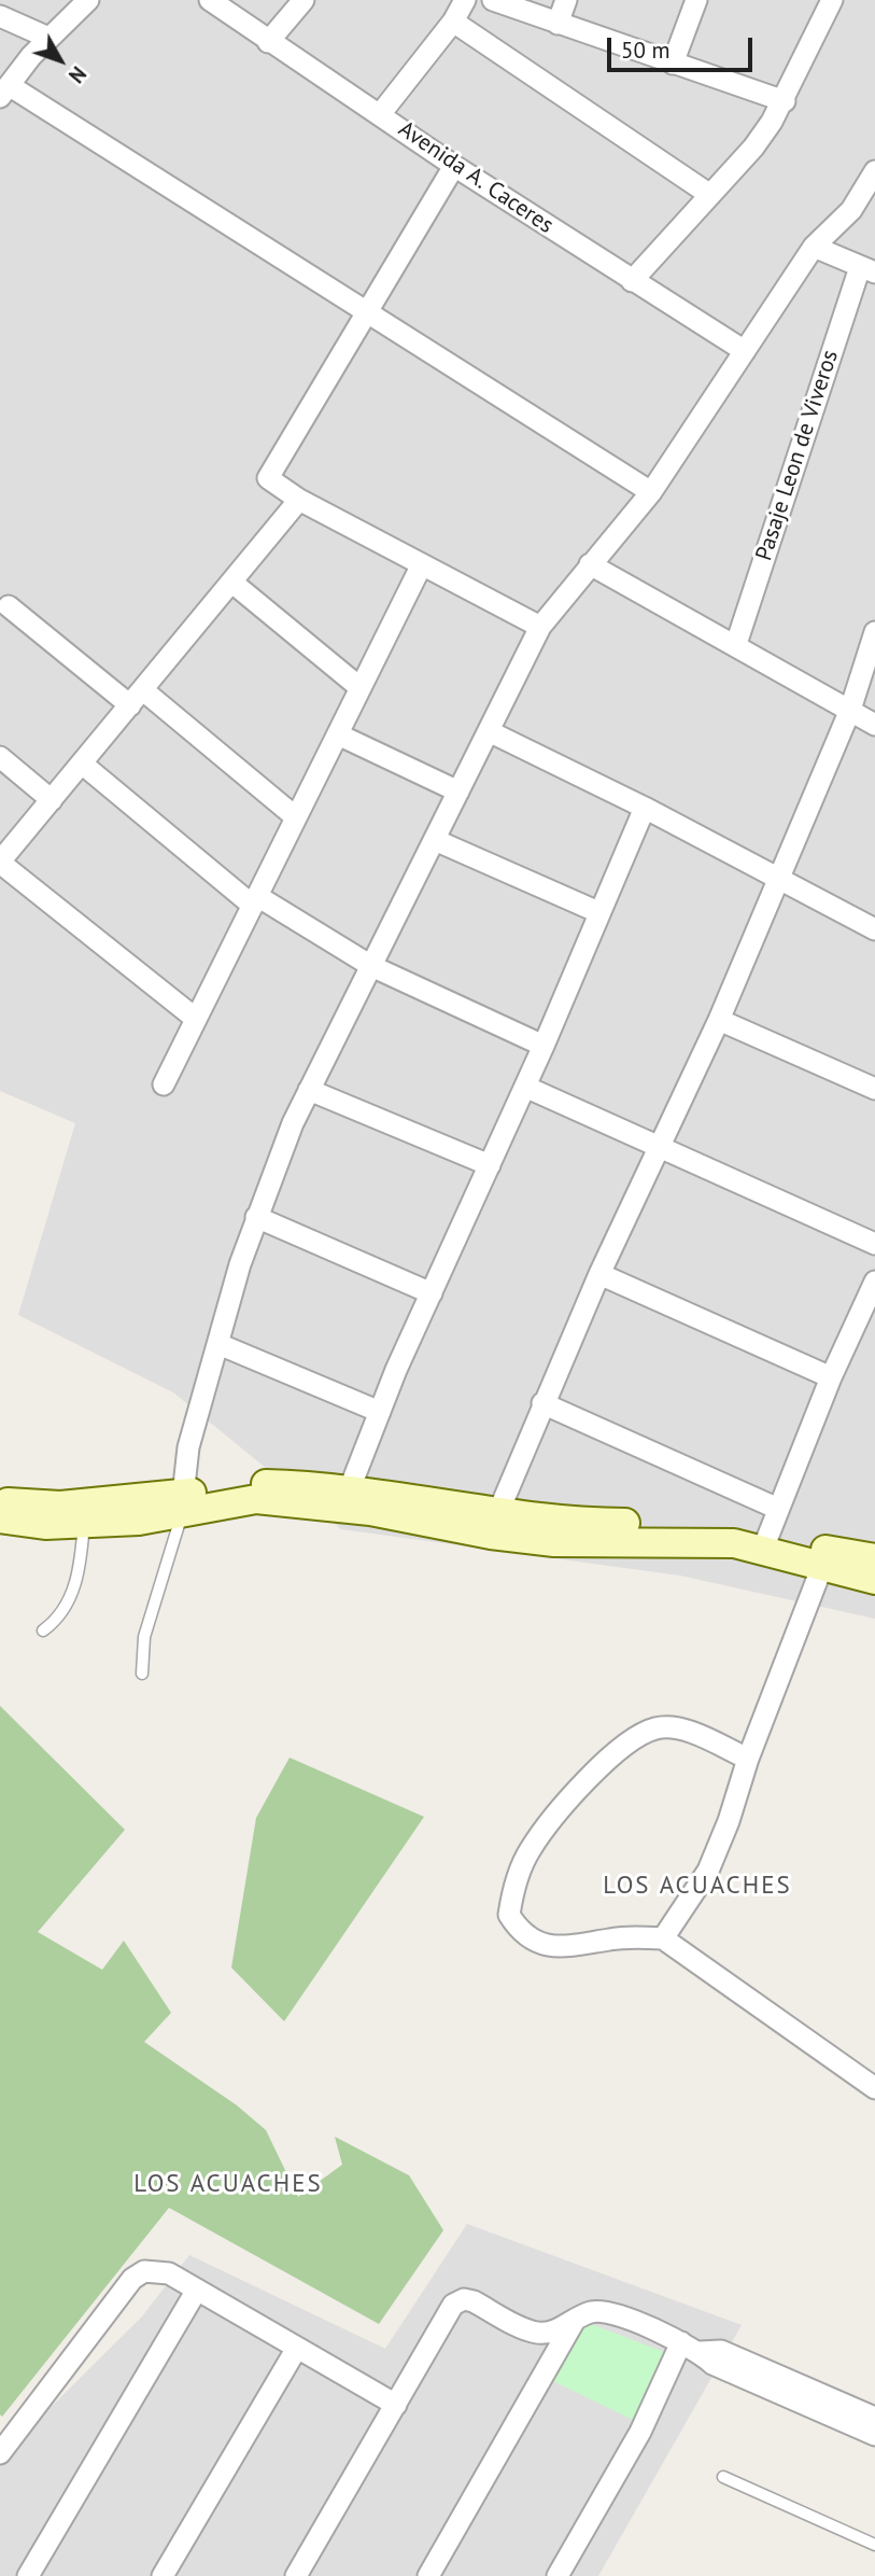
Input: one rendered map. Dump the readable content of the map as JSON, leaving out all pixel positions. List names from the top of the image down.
{
  "streets": {
    "street": ["Avenida A. Caceres", "Pasaje Leon de Viveros"]
  },
  "districts": ["LOS ACUACHES", "LOS ACUACHES"],
  "scale_bar": "50 m",
  "north": "bottom right"
}
